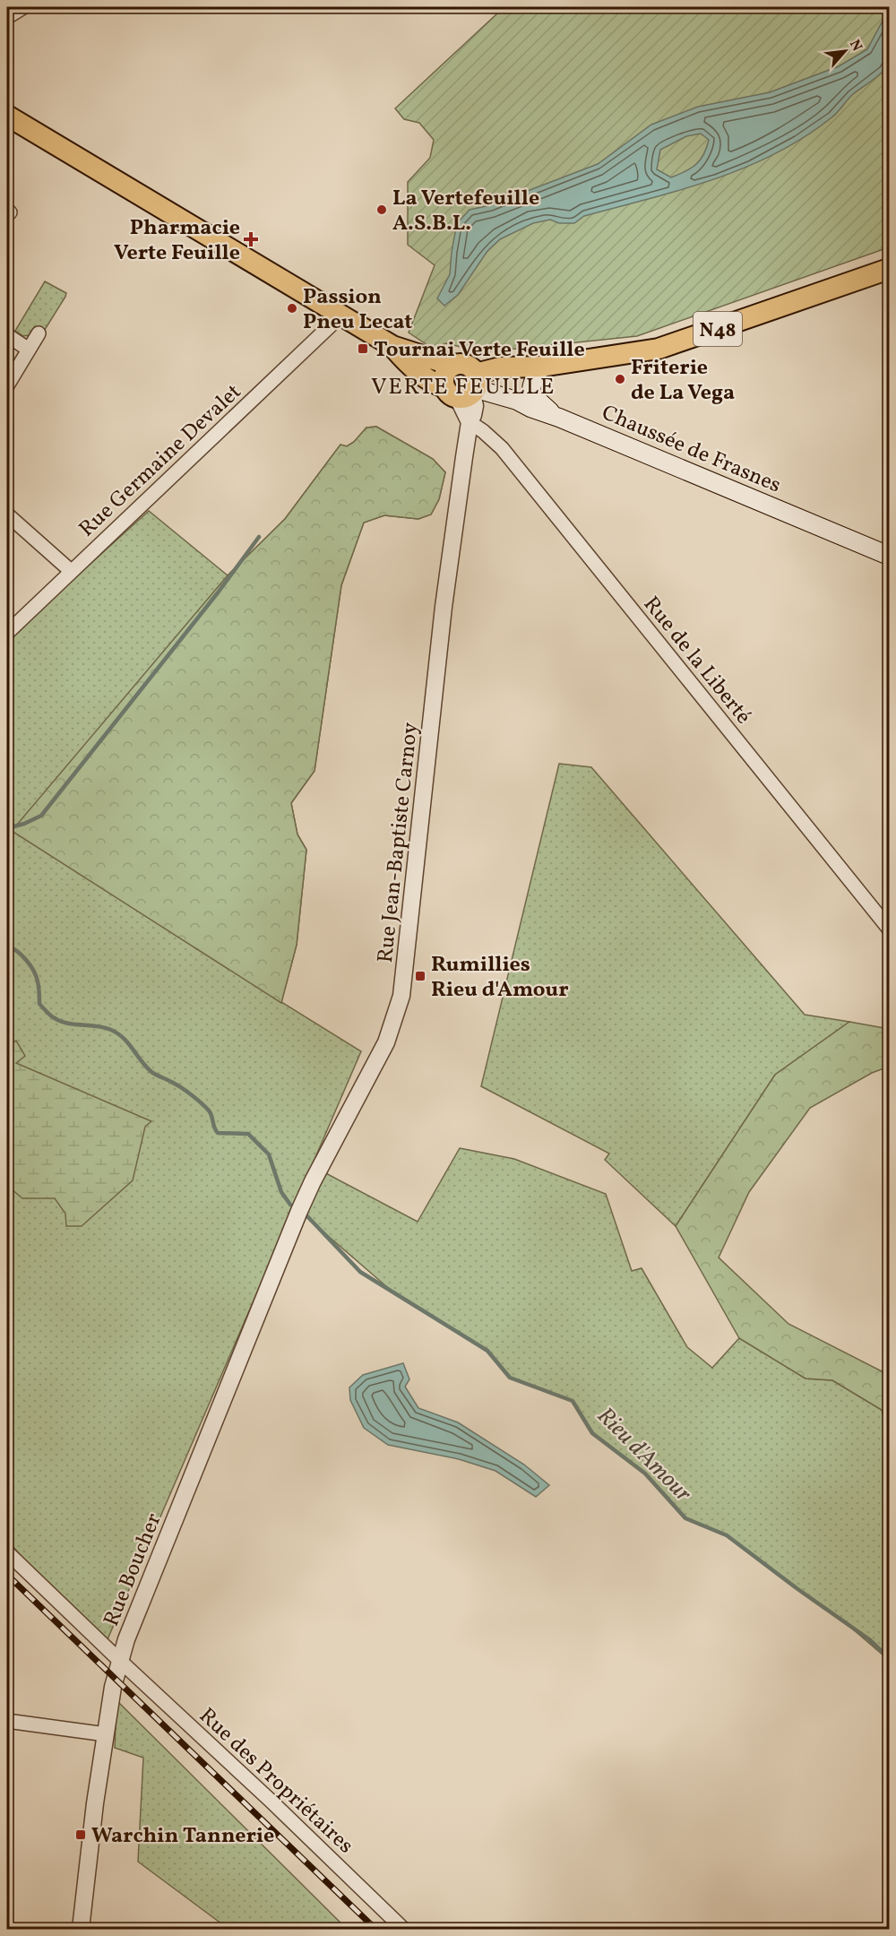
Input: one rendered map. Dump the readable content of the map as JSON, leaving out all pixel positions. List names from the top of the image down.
{
  "streets": {
    "main road": ["N48", "Chaussée de Frasnes"],
    "street": [
      "Rue Germaine Devalet",
      "Rue de la Liberté",
      "Rue Jean-Baptiste Carnoy",
      "Rue Boucher",
      "Rue des Propriétaires"
    ]
  },
  "crossings": [
    ["N48", "Chaussée de Frasnes"],
    ["Rue de la Liberté", "Rue Jean-Baptiste Carnoy"],
    ["Rue Jean-Baptiste Carnoy", "Rue Boucher"],
    ["Rue Boucher", "Rue des Propriétaires"]
  ],
  "districts": ["VERTE FEUILLE"],
  "water": ["Rieu d'Amour"],
  "places": {
    "other": ["La Vertefeuille A.S.B.L.", "Passion Pneu Lecat", "Friterie de La Vega"],
    "health": ["Pharmacie Verte Feuille"],
    "transit": ["Tournai Verte Feuille", "Rumillies Rieu d'Amour", "Warchin Tannerie"]
  },
  "north": "top right"
}
